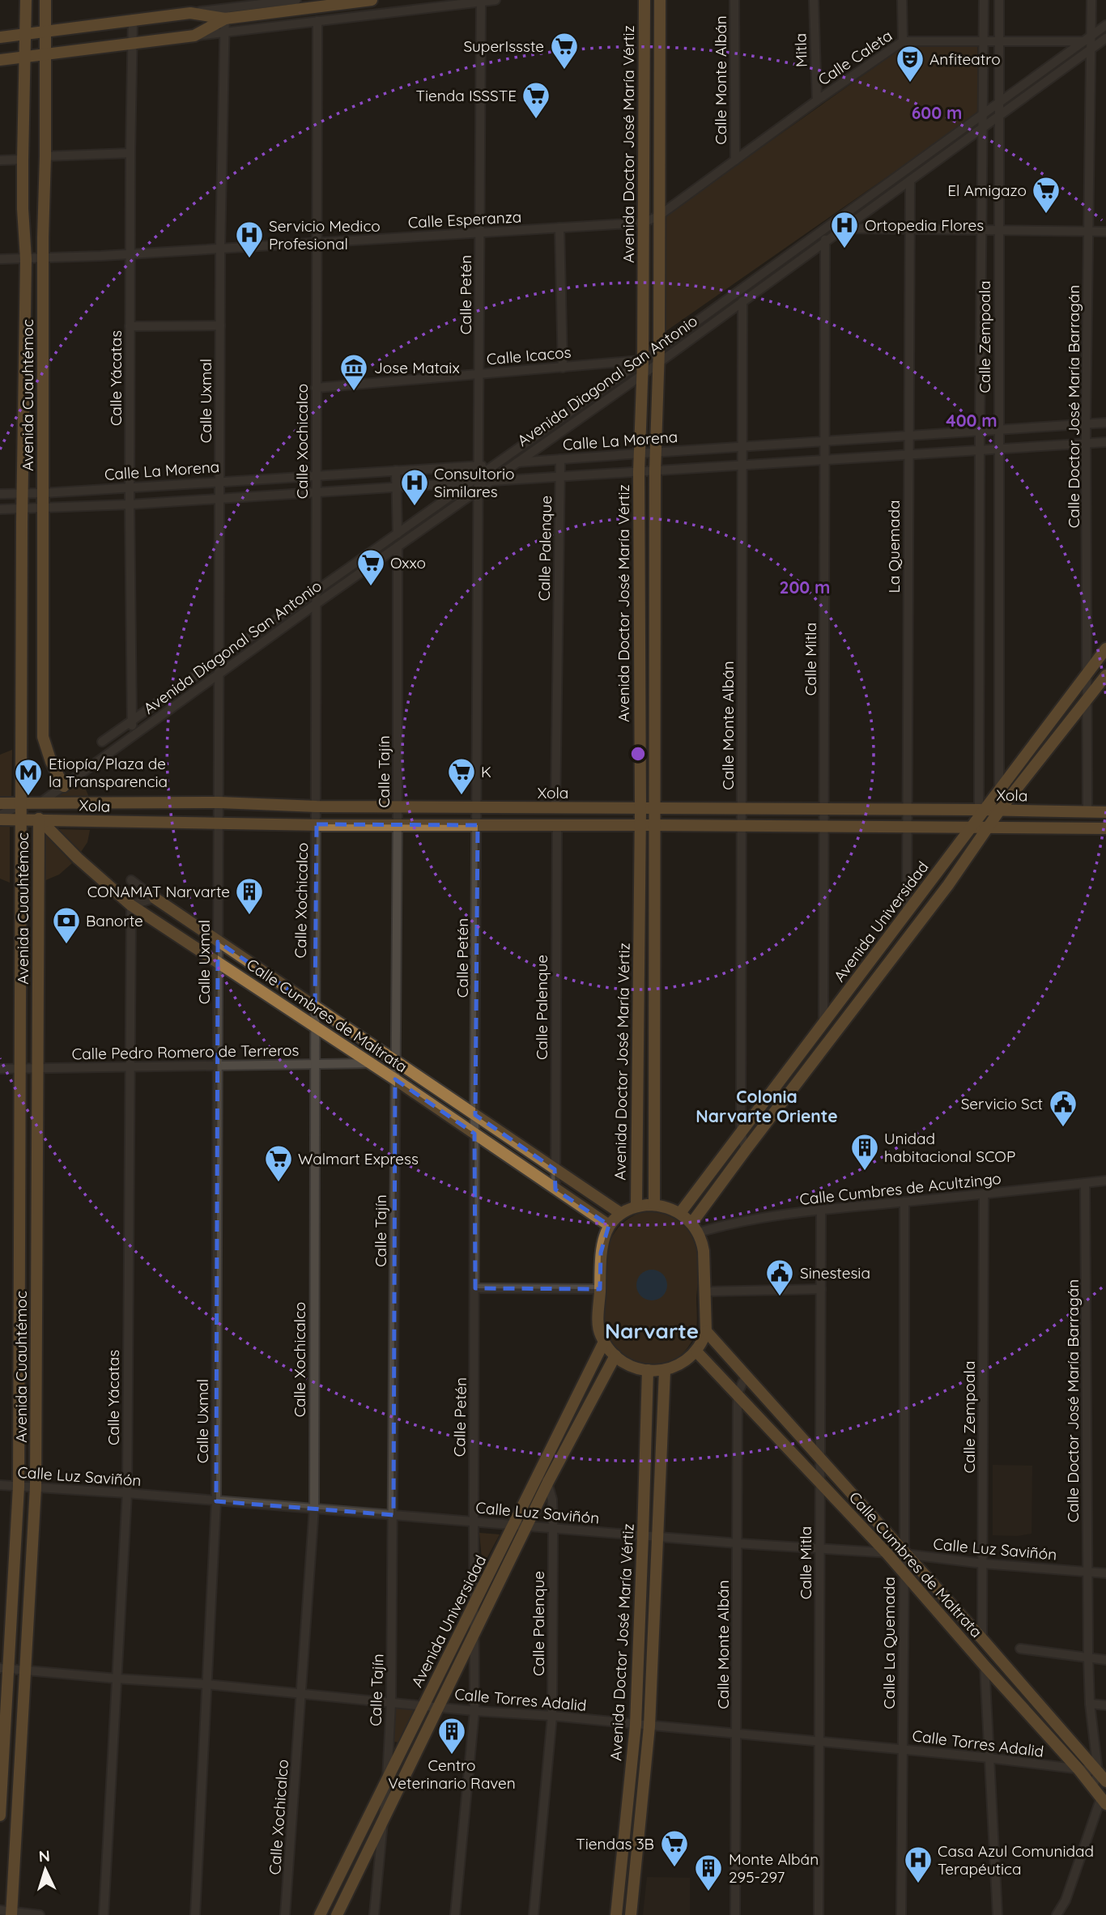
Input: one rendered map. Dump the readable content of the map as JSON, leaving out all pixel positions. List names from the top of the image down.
{
  "streets": {
    "main road": [
      "Avenida Doctor José María Vértiz",
      "Avenida Cuauhtémoc",
      "Xola",
      "Avenida Universidad",
      "Calle Cumbres de Maltrata"
    ],
    "street": [
      "Mitla",
      "Calle Caleta",
      "Calle Monte Albán",
      "Calle Esperanza",
      "Calle Petén",
      "Calle Zempoala",
      "Calle Icacos",
      "Calle Yácatas",
      "Avenida Diagonal San Antonio",
      "Calle Uxmal",
      "Calle Doctor José María Barragán",
      "Calle La Morena",
      "Calle Xochicalco",
      "La Quemada",
      "Calle Palenque",
      "Calle Mitla",
      "Calle Tajín",
      "Calle Pedro Romero de Terreros",
      "Calle Cumbres de Acultzingo",
      "Calle Luz Saviñón",
      "Calle La Quemada",
      "Calle Torres Adalid"
    ]
  },
  "crossings": [
    ["Mitla", "Calle Caleta"],
    ["Calle Caleta", "Calle Monte Albán"],
    ["Calle Caleta", "Avenida Doctor José María Vértiz"],
    ["Calle Caleta", "Calle Esperanza"],
    ["Calle Caleta", "Calle Zempoala"],
    ["Calle Caleta", "Avenida Diagonal San Antonio"],
    ["Calle Caleta", "Calle Doctor José María Barragán"],
    ["Calle Monte Albán", "Avenida Diagonal San Antonio"],
    ["Calle Monte Albán", "Calle La Morena"],
    ["Calle Monte Albán", "Xola"],
    ["Calle Monte Albán", "Avenida Universidad"],
    ["Calle Monte Albán", "Calle Cumbres de Maltrata"],
    ["Calle Monte Albán", "Calle Luz Saviñón"],
    ["Calle Monte Albán", "Calle Torres Adalid"],
    ["Avenida Doctor José María Vértiz", "Calle Esperanza"],
    ["Avenida Doctor José María Vértiz", "Calle Icacos"],
    ["Avenida Doctor José María Vértiz", "Avenida Diagonal San Antonio"],
    ["Avenida Doctor José María Vértiz", "Calle La Morena"],
    ["Avenida Doctor José María Vértiz", "Xola"],
    ["Avenida Doctor José María Vértiz", "Avenida Universidad"],
    ["Avenida Doctor José María Vértiz", "Calle Cumbres de Maltrata"],
    ["Avenida Doctor José María Vértiz", "Calle Cumbres de Acultzingo"],
    ["Avenida Doctor José María Vértiz", "Calle Luz Saviñón"],
    ["Avenida Doctor José María Vértiz", "Calle Torres Adalid"],
    ["Calle Esperanza", "Calle Petén"],
    ["Calle Esperanza", "Calle Yácatas"],
    ["Calle Esperanza", "Avenida Cuauhtémoc"],
    ["Calle Esperanza", "Calle Uxmal"],
    ["Calle Esperanza", "Calle Xochicalco"],
    ["Calle Petén", "Calle Icacos"],
    ["Calle Petén", "Avenida Diagonal San Antonio"],
    ["Calle Petén", "Calle La Morena"],
    ["Calle Petén", "Xola"],
    ["Calle Petén", "Avenida Universidad"],
    ["Calle Petén", "Calle Cumbres de Maltrata"],
    ["Calle Petén", "Calle Luz Saviñón"],
    ["Calle Petén", "Calle Torres Adalid"],
    ["Calle Zempoala", "Avenida Diagonal San Antonio"],
    ["Calle Zempoala", "Calle La Morena"],
    ["Calle Zempoala", "Xola"],
    ["Calle Zempoala", "Avenida Universidad"],
    ["Calle Zempoala", "Calle Cumbres de Maltrata"],
    ["Calle Zempoala", "Calle Cumbres de Acultzingo"],
    ["Calle Zempoala", "Calle Luz Saviñón"],
    ["Calle Icacos", "Avenida Diagonal San Antonio"],
    ["Calle Icacos", "Calle Xochicalco"],
    ["Calle Yácatas", "Avenida Diagonal San Antonio"],
    ["Calle Yácatas", "Calle La Morena"],
    ["Calle Yácatas", "Calle Cumbres de Maltrata"],
    ["Calle Yácatas", "Calle Pedro Romero de Terreros"],
    ["Calle Yácatas", "Calle Luz Saviñón"],
    ["Calle Yácatas", "Calle Torres Adalid"],
    ["Avenida Diagonal San Antonio", "Avenida Cuauhtémoc"],
    ["Avenida Diagonal San Antonio", "Calle Uxmal"],
    ["Avenida Diagonal San Antonio", "Calle Doctor José María Barragán"],
    ["Avenida Diagonal San Antonio", "Calle La Morena"],
    ["Avenida Diagonal San Antonio", "Calle Xochicalco"],
    ["Avenida Diagonal San Antonio", "La Quemada"],
    ["Avenida Diagonal San Antonio", "Calle Mitla"],
    ["Avenida Diagonal San Antonio", "Calle Tajín"],
    ["Avenida Diagonal San Antonio", "Xola"],
    ["Avenida Cuauhtémoc", "Calle La Morena"],
    ["Avenida Cuauhtémoc", "Xola"],
    ["Avenida Cuauhtémoc", "Calle Cumbres de Maltrata"],
    ["Avenida Cuauhtémoc", "Calle Pedro Romero de Terreros"],
    ["Avenida Cuauhtémoc", "Calle Luz Saviñón"],
    ["Avenida Cuauhtémoc", "Calle Torres Adalid"],
    ["Calle Uxmal", "Calle La Morena"],
    ["Calle Uxmal", "Xola"],
    ["Calle Uxmal", "Calle Cumbres de Maltrata"],
    ["Calle Uxmal", "Calle Pedro Romero de Terreros"],
    ["Calle Uxmal", "Calle Luz Saviñón"],
    ["Calle Uxmal", "Calle Torres Adalid"],
    ["Calle Doctor José María Barragán", "Calle La Morena"],
    ["Calle Doctor José María Barragán", "Xola"],
    ["Calle Doctor José María Barragán", "Avenida Universidad"],
    ["Calle Doctor José María Barragán", "Calle Cumbres de Maltrata"],
    ["Calle Doctor José María Barragán", "Calle Cumbres de Acultzingo"],
    ["Calle Doctor José María Barragán", "Calle Luz Saviñón"],
    ["Calle Doctor José María Barragán", "Calle Torres Adalid"],
    ["Calle La Morena", "Calle Xochicalco"],
    ["Calle La Morena", "La Quemada"],
    ["Calle La Morena", "Calle Palenque"],
    ["Calle La Morena", "Calle Mitla"],
    ["Calle Xochicalco", "Xola"],
    ["Calle Xochicalco", "Calle Cumbres de Maltrata"],
    ["Calle Xochicalco", "Calle Pedro Romero de Terreros"],
    ["Calle Xochicalco", "Calle Luz Saviñón"],
    ["Calle Xochicalco", "Calle Torres Adalid"],
    ["La Quemada", "Xola"],
    ["La Quemada", "Avenida Universidad"],
    ["Calle Palenque", "Xola"],
    ["Calle Palenque", "Avenida Universidad"],
    ["Calle Palenque", "Calle Cumbres de Maltrata"],
    ["Calle Palenque", "Calle Luz Saviñón"],
    ["Calle Palenque", "Calle Torres Adalid"],
    ["Calle Mitla", "Xola"],
    ["Calle Mitla", "Avenida Universidad"],
    ["Calle Mitla", "Calle Cumbres de Maltrata"],
    ["Calle Mitla", "Calle Cumbres de Acultzingo"],
    ["Calle Mitla", "Calle Luz Saviñón"],
    ["Calle Mitla", "Calle Torres Adalid"],
    ["Calle Tajín", "Xola"],
    ["Calle Tajín", "Avenida Universidad"],
    ["Calle Tajín", "Calle Cumbres de Maltrata"],
    ["Calle Tajín", "Calle Luz Saviñón"],
    ["Calle Tajín", "Calle Torres Adalid"],
    ["Xola", "Avenida Universidad"],
    ["Xola", "Calle Cumbres de Maltrata"],
    ["Avenida Universidad", "Calle Cumbres de Maltrata"],
    ["Avenida Universidad", "Calle Cumbres de Acultzingo"],
    ["Avenida Universidad", "Calle Luz Saviñón"],
    ["Avenida Universidad", "Calle Torres Adalid"],
    ["Calle Cumbres de Maltrata", "Calle Pedro Romero de Terreros"],
    ["Calle Cumbres de Maltrata", "Calle Cumbres de Acultzingo"],
    ["Calle Cumbres de Maltrata", "Calle Luz Saviñón"],
    ["Calle Cumbres de Maltrata", "Calle La Quemada"],
    ["Calle Cumbres de Maltrata", "Calle Torres Adalid"],
    ["Calle Cumbres de Acultzingo", "Calle La Quemada"],
    ["Calle Luz Saviñón", "Calle La Quemada"],
    ["Calle La Quemada", "Calle Torres Adalid"]
  ],
  "districts": ["Colonia Narvarte Oriente", "Narvarte"],
  "places": {
    "supermarket": [
      "SuperIssste",
      "Tienda ISSSTE",
      "El Amigazo",
      "Oxxo",
      "K",
      "Walmart Express",
      "Tiendas 3B"
    ],
    "theatre": ["Anfiteatro"],
    "hospital": [
      "Ortopedia Flores",
      "Servicio Medico Profesional",
      "Consultorio Similares",
      "Casa Azul Comunidad Terapéutica"
    ],
    "museum": ["Jose Mataix"],
    "metro station": ["Etiopía/Plaza de la Transparencia"],
    "building": [
      "CONAMAT Narvarte",
      "Unidad habitacional SCOP",
      "Centro Veterinario Raven",
      "Monte Albán 295-297"
    ],
    "bank": ["Banorte"],
    "public building": ["Servicio Sct", "Sinestesia"]
  },
  "north": "top",
  "rings": ["600 m", "400 m", "200 m"]
}
